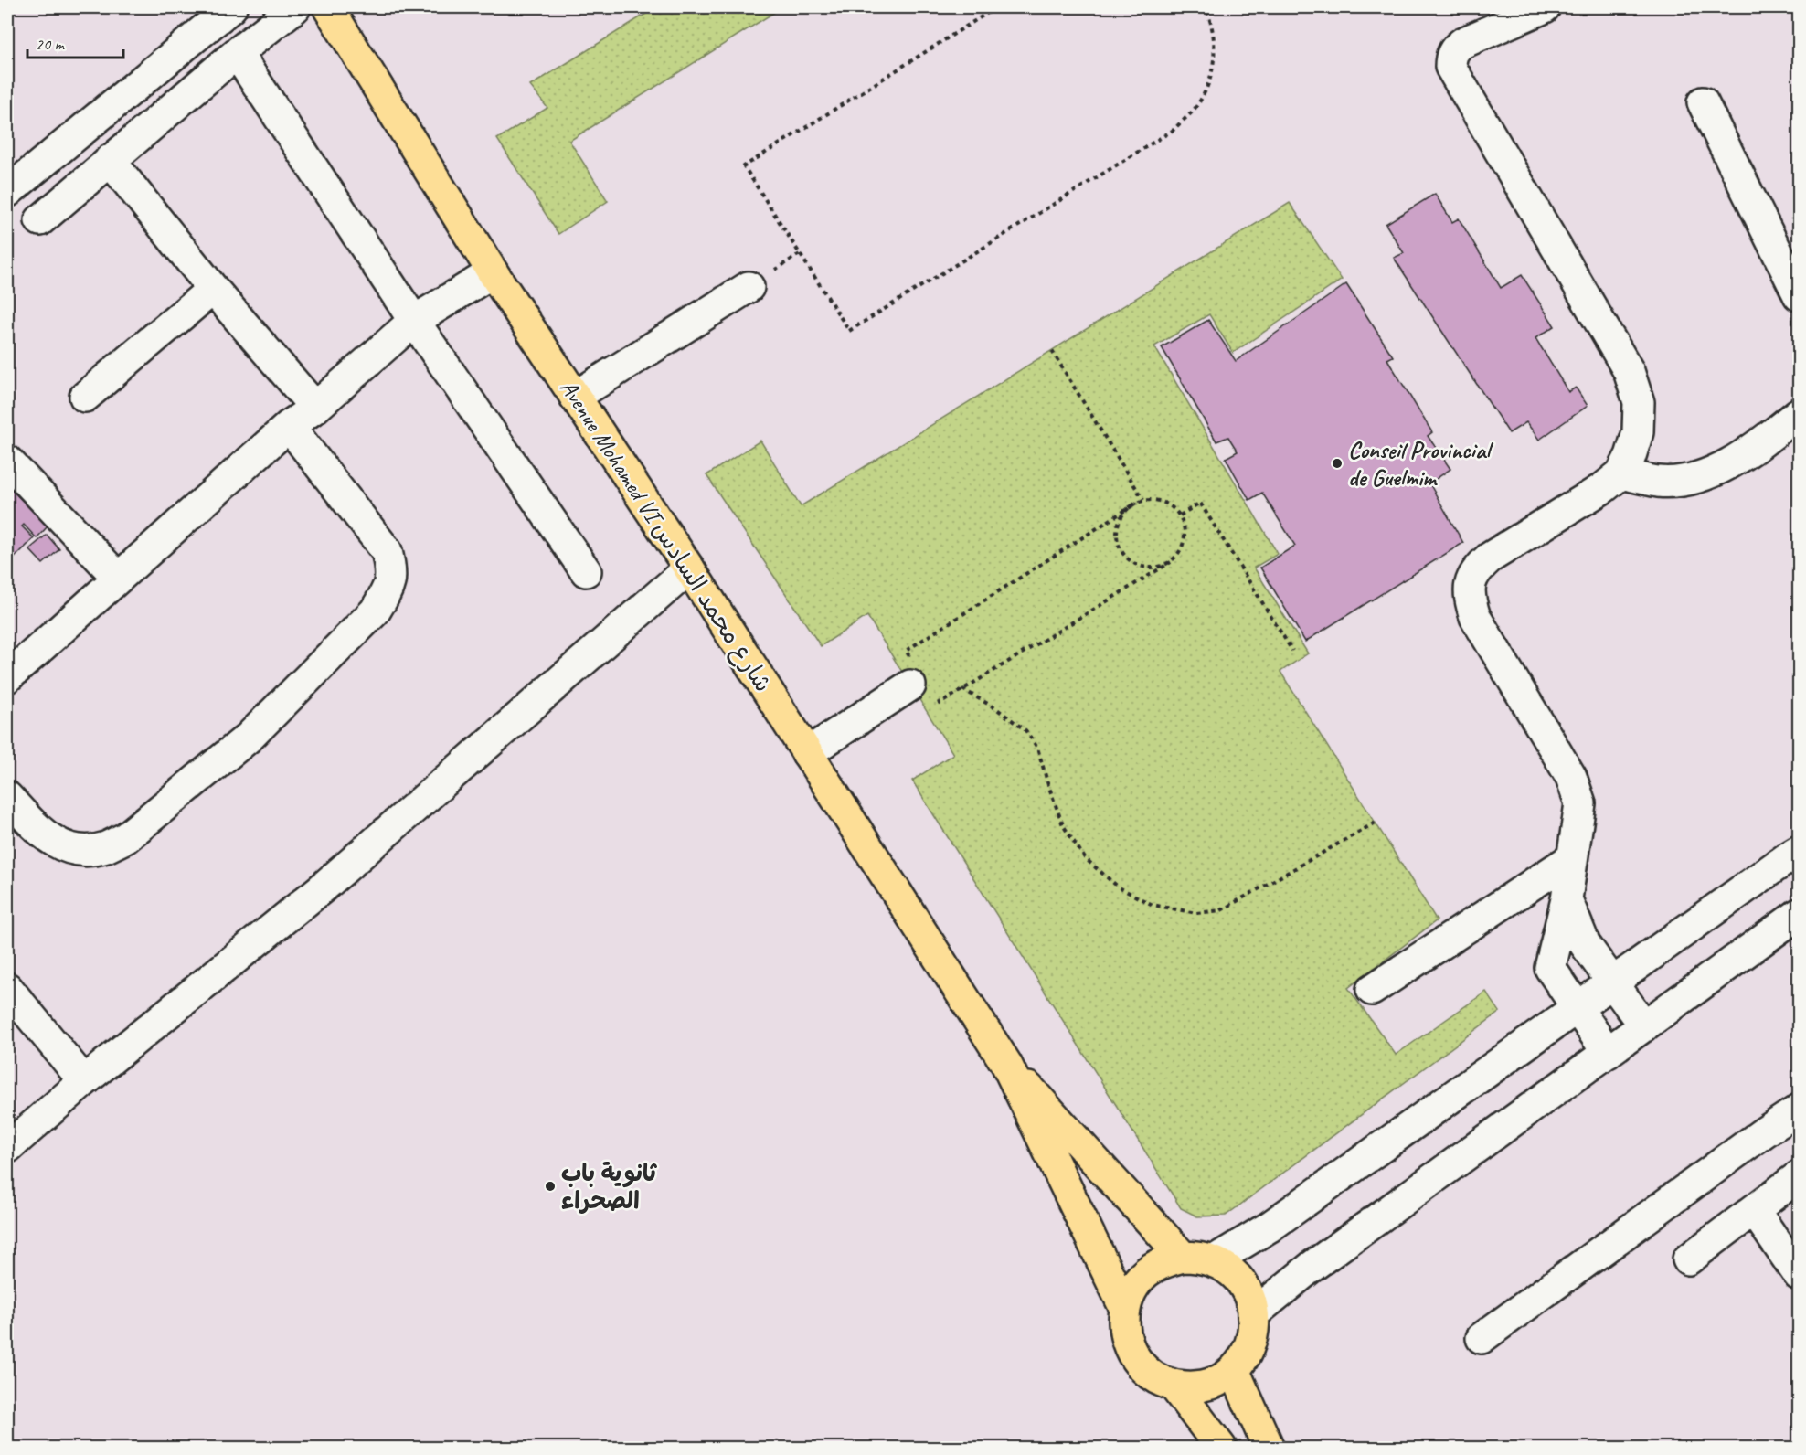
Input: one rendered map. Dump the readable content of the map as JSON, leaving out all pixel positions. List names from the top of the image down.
{
  "streets": {
    "main road": ["Avenue Mohamed VI شارع محمد السادس"]
  },
  "places": ["Conseil Provincial de Guelmim", "ثانوية باب الصحراء"],
  "scale_bar": "20 m"
}
